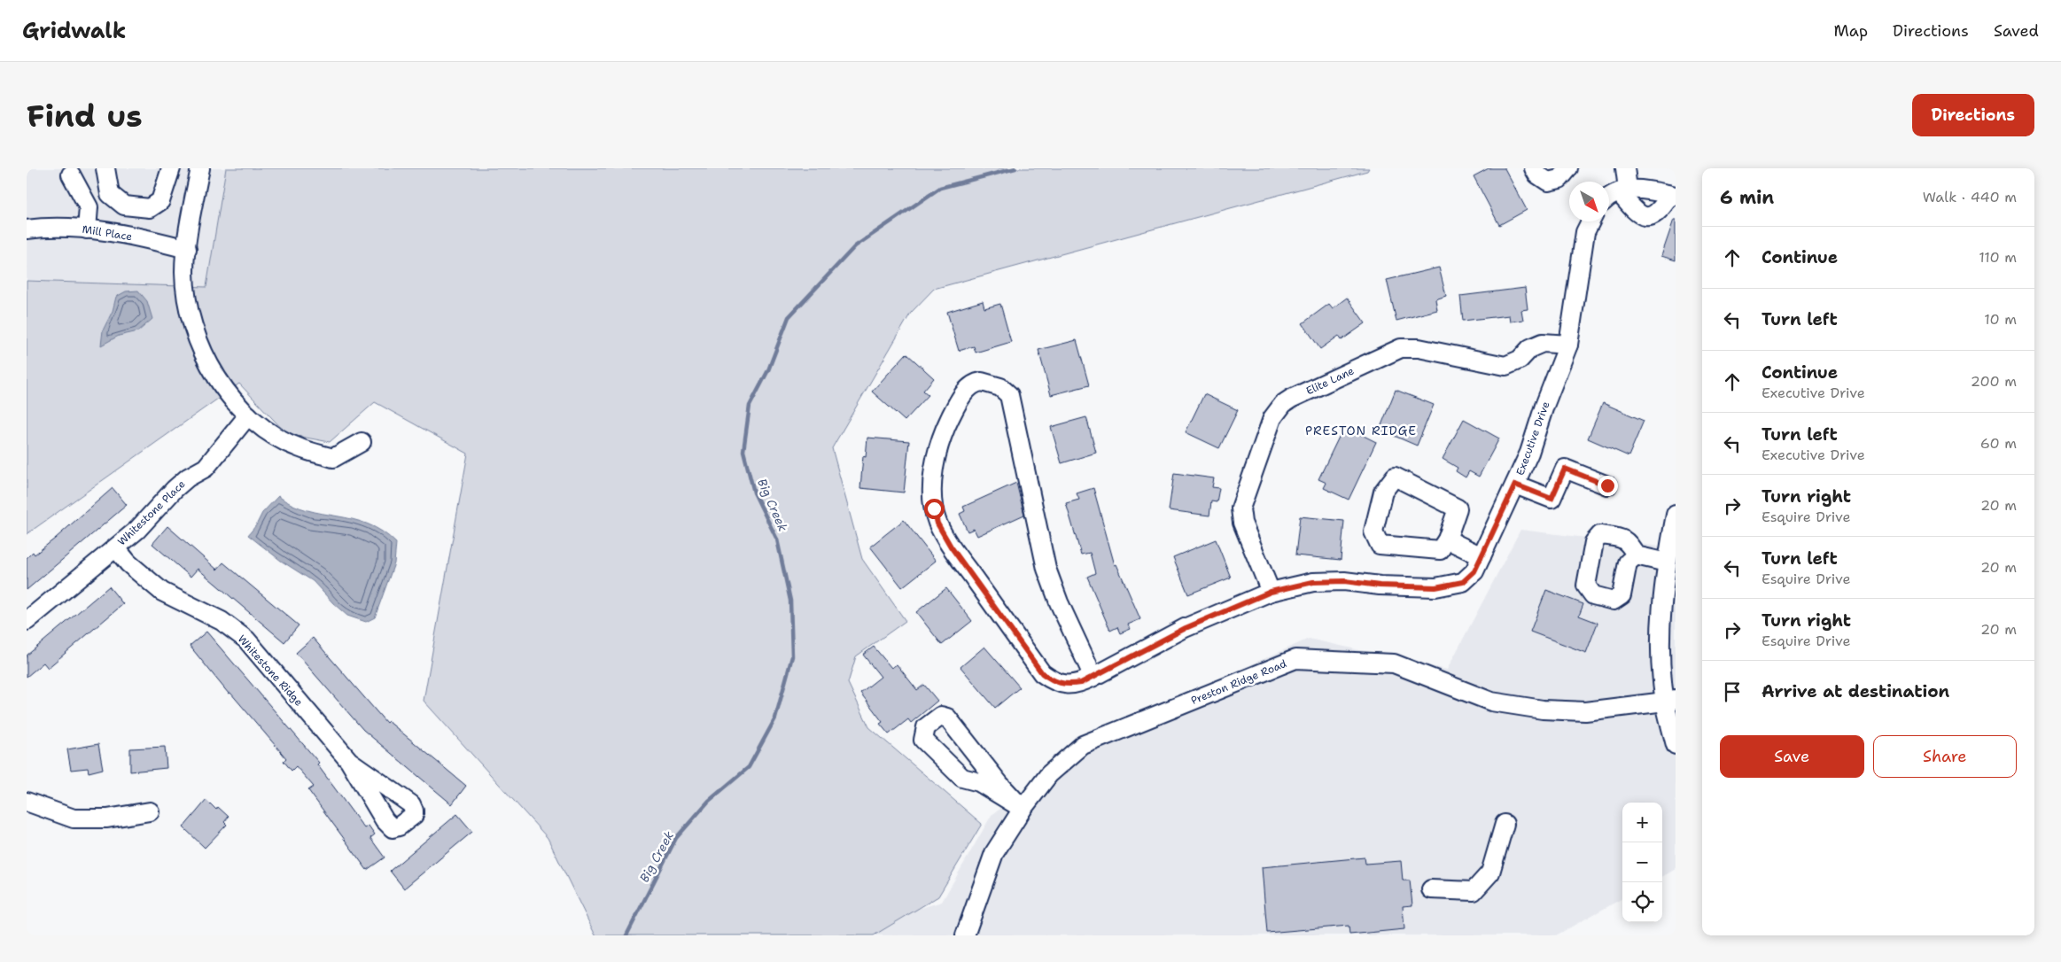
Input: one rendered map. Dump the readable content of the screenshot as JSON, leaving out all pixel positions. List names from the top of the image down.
{
  "streets": {
    "street": [
      "Mill Place",
      "Elite Lane",
      "Executive Drive",
      "Whitestone Place",
      "Whitestone Ridge",
      "Preston Ridge Road"
    ]
  },
  "crossings": [
    ["Elite Lane", "Executive Drive"],
    ["Whitestone Place", "Whitestone Ridge"]
  ],
  "districts": ["PRESTON RIDGE"],
  "water": ["Big Creek"],
  "north": "bottom right",
  "page": {
    "header": "Gridwalk",
    "nav": ["Map", "Directions", "Saved"],
    "buttons": [
      "Directions",
      ["Save", "Share"]
    ],
    "title": "Find us",
    "heading": ["6 min", "Walk · 440 m"],
    "list": [
      ["Continue", "110 m"],
      ["Turn left", "10 m"],
      ["Continue", "Executive Drive", "200 m"],
      ["Turn left", "Executive Drive", "60 m"],
      ["Turn right", "Esquire Drive", "20 m"],
      ["Turn left", "Esquire Drive", "20 m"],
      ["Turn right", "Esquire Drive", "20 m"],
      "Arrive at destination"
    ],
    "map_buttons": ["+", "−"]
  }
}
